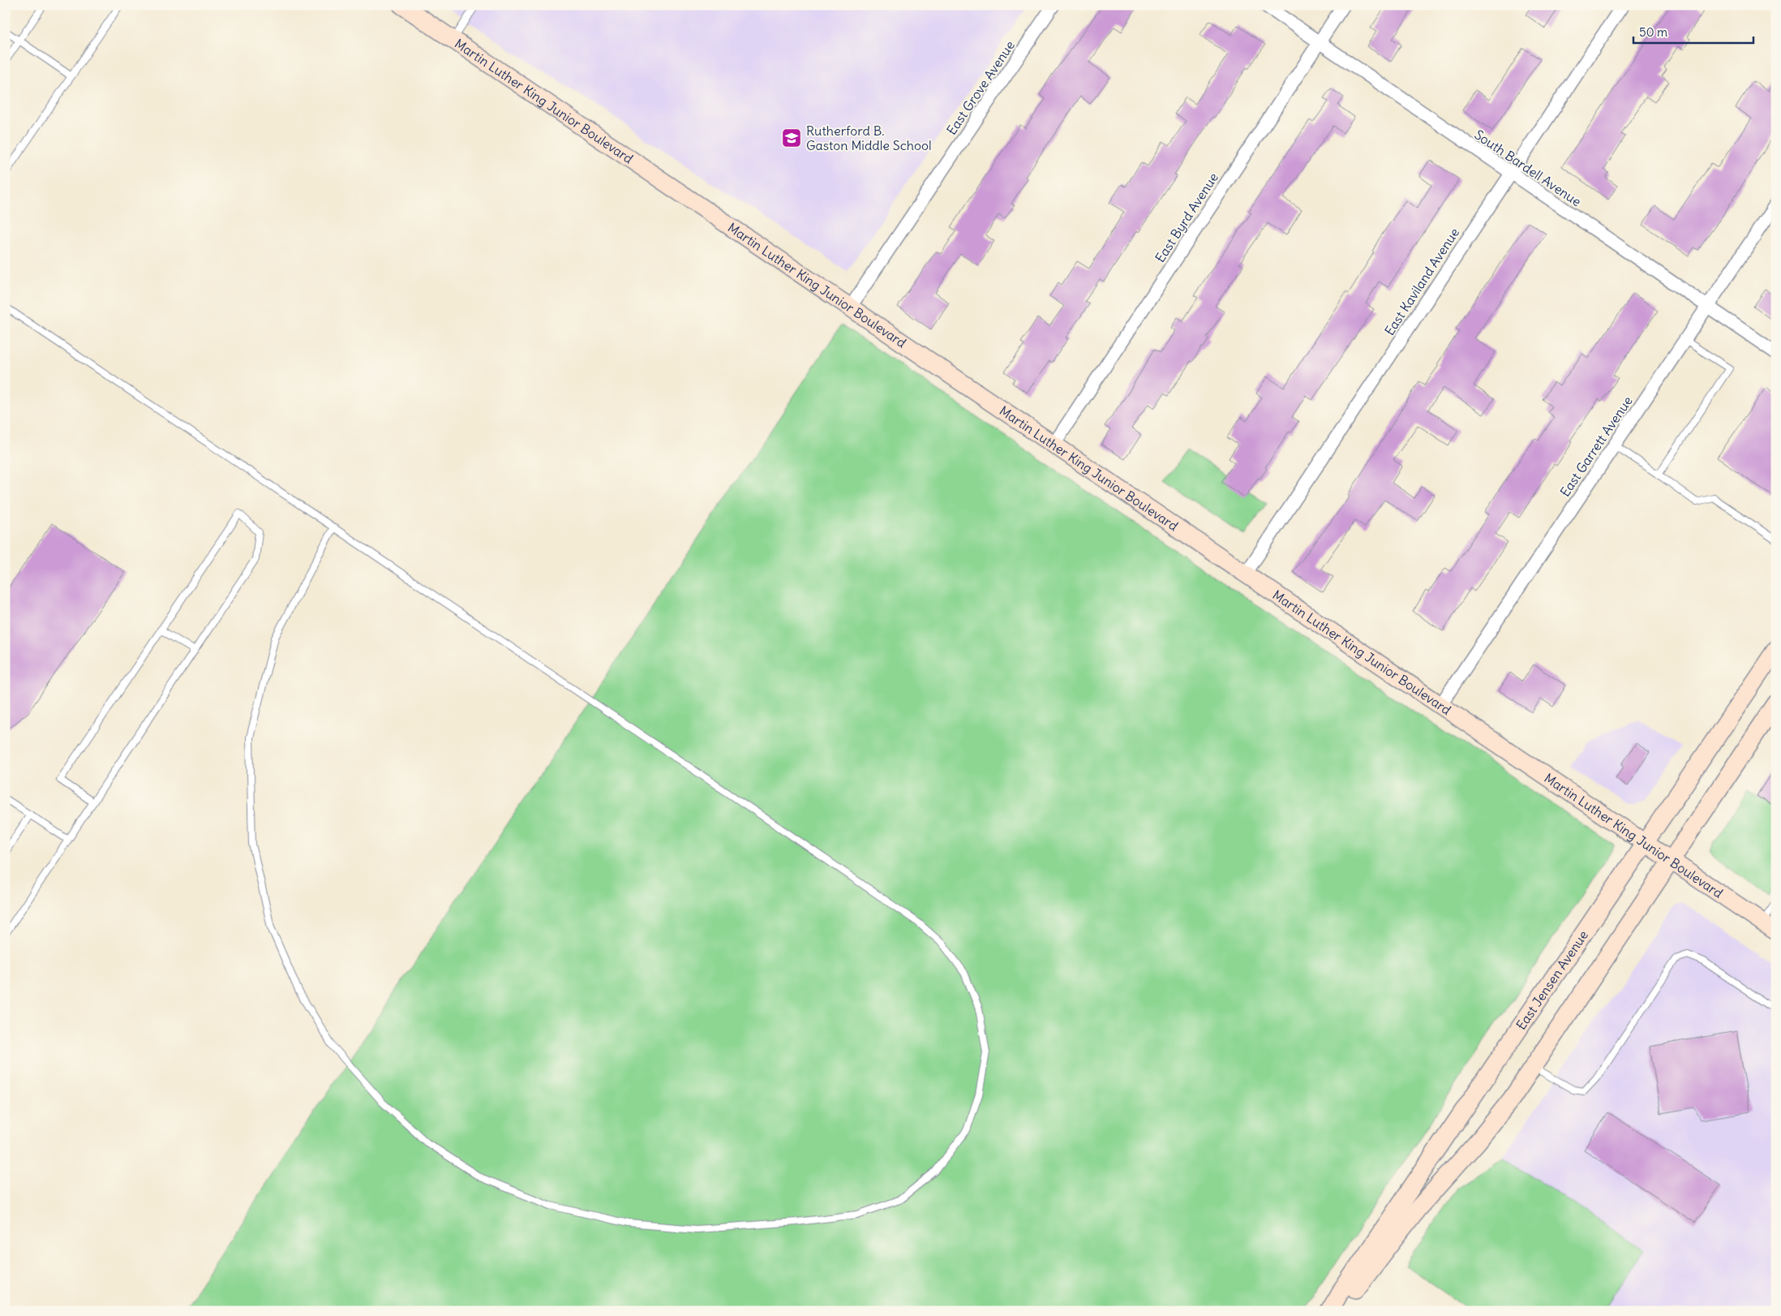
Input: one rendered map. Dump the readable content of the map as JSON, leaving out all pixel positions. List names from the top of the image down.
{
  "streets": {
    "street": [
      "East Grove Avenue",
      "Martin Luther King Junior Boulevard",
      "South Bardell Avenue",
      "East Byrd Avenue",
      "East Kaviland Avenue",
      "East Garrett Avenue",
      "East Jensen Avenue"
    ]
  },
  "crossings": [
    ["East Grove Avenue", "Martin Luther King Junior Boulevard"],
    ["Martin Luther King Junior Boulevard", "East Byrd Avenue"],
    ["Martin Luther King Junior Boulevard", "East Kaviland Avenue"],
    ["Martin Luther King Junior Boulevard", "East Garrett Avenue"],
    ["Martin Luther King Junior Boulevard", "East Jensen Avenue"],
    ["South Bardell Avenue", "East Byrd Avenue"],
    ["South Bardell Avenue", "East Kaviland Avenue"],
    ["South Bardell Avenue", "East Garrett Avenue"]
  ],
  "places": {
    "school or university": ["Rutherford B. Gaston Middle School"]
  },
  "scale_bar": "50 m"
}
